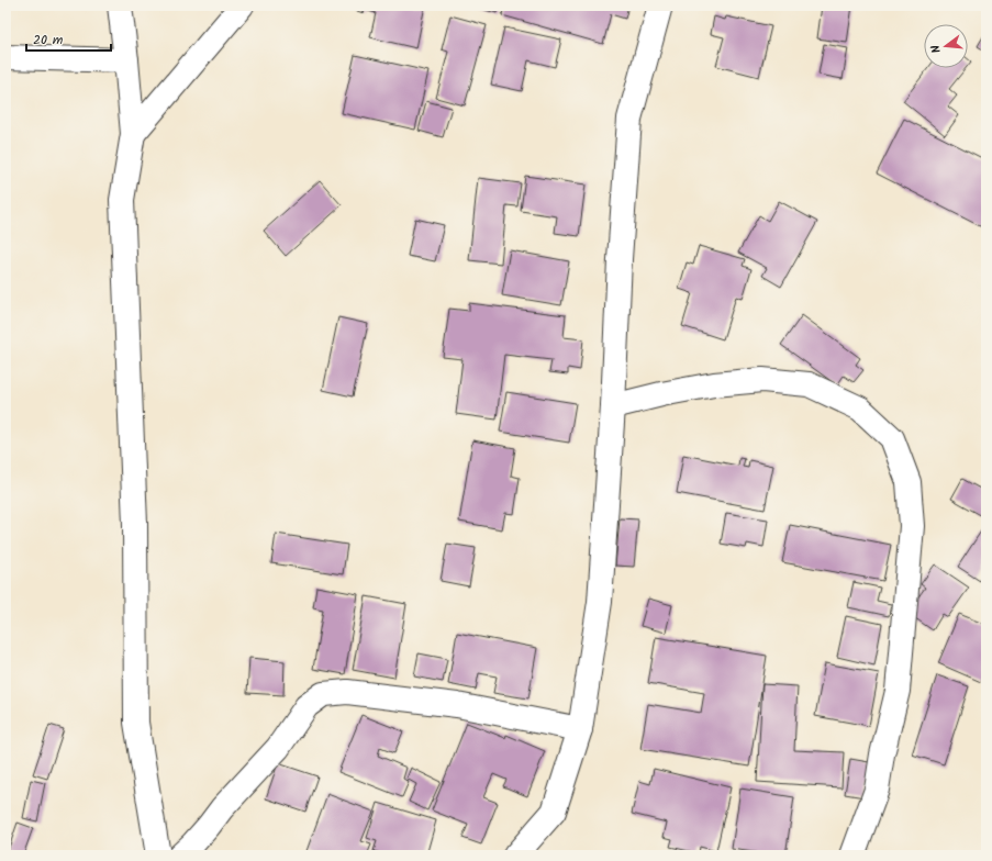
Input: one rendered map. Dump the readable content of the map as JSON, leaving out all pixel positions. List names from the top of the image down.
{
  "scale_bar": "20 m",
  "north": "left"
}
